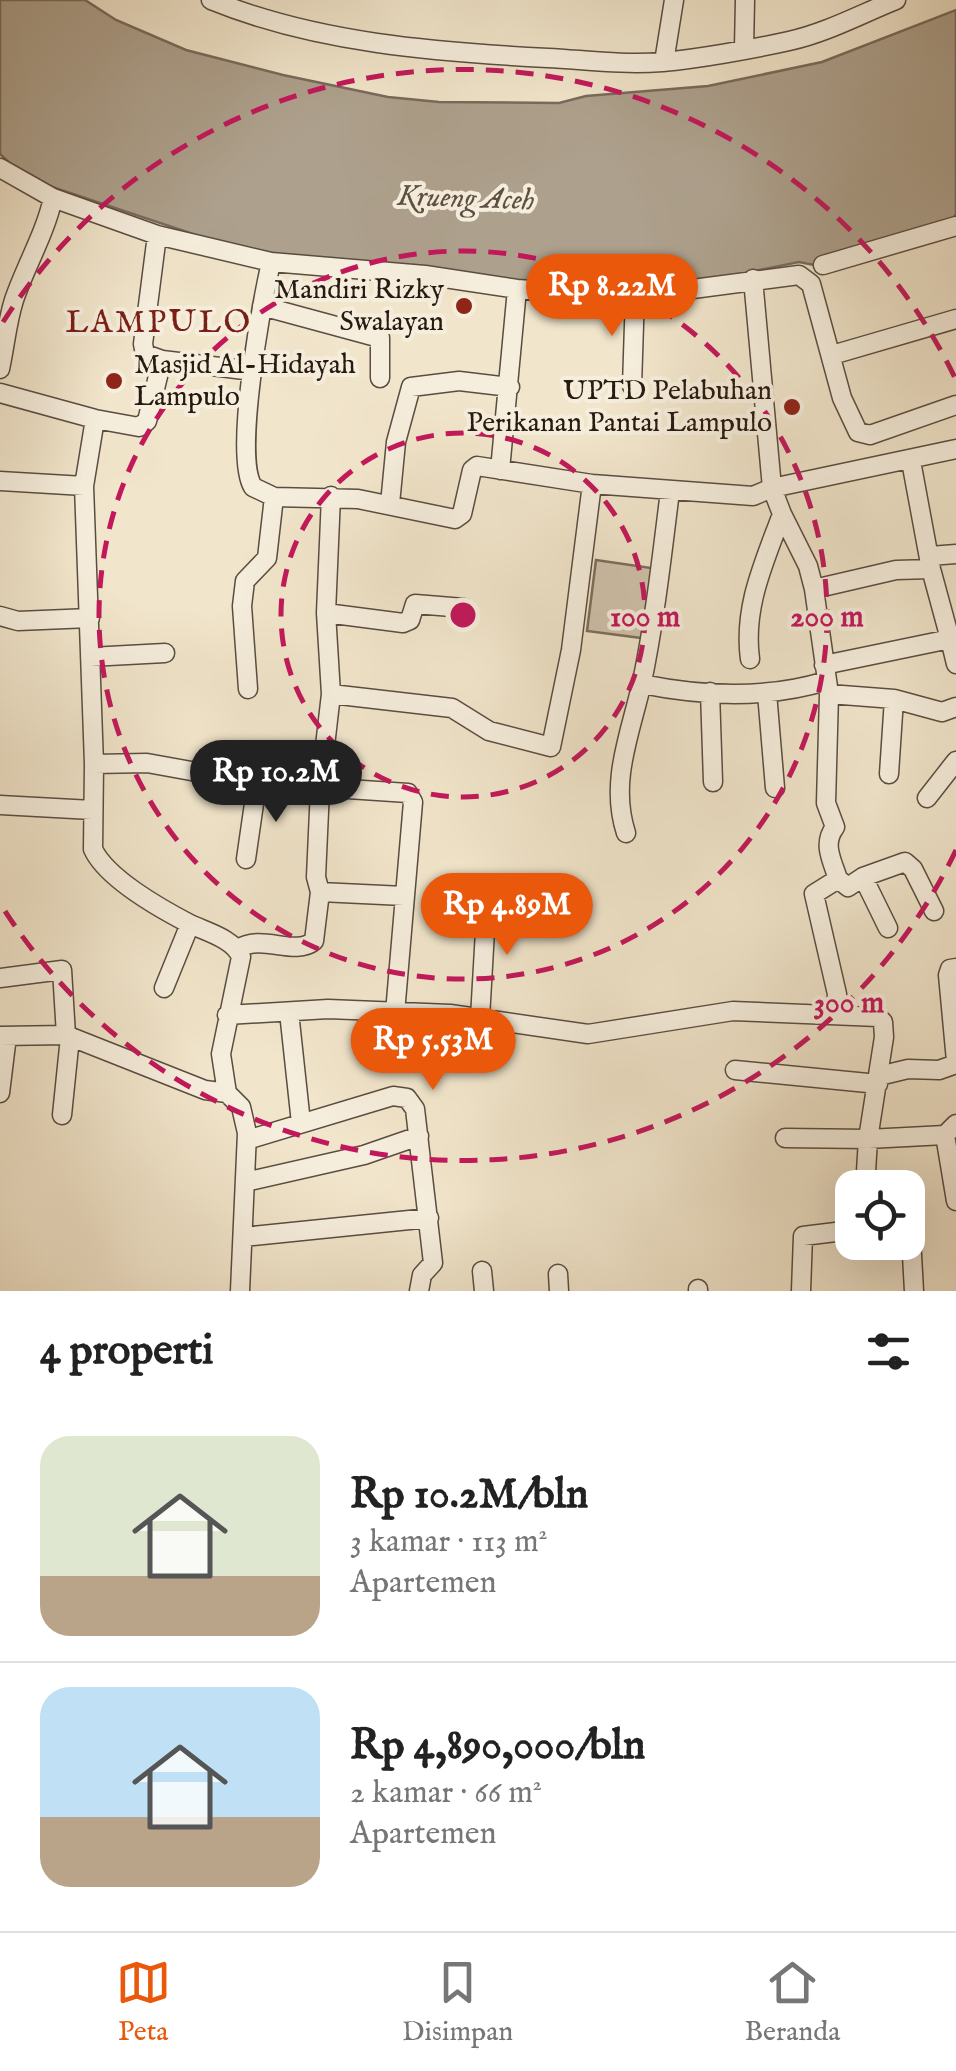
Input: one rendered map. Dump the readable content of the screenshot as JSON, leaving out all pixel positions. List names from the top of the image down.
{
  "districts": ["LAMPULO"],
  "water": ["Krueng Aceh"],
  "places": ["Mandiri Rizky Swalayan", "Masjid Al-Hidayah Lampulo", "UPTD Pelabuhan Perikanan Pantai Lampulo"],
  "page": {
    "price": [
      "Rp 8.22M",
      "Rp 10.2M",
      "Rp 4.89M",
      "Rp 5.53M"
    ],
    "heading": "4 properti",
    "list": [
      {
        "name": "Rp 10.2M/bln",
        "note": "3 kamar · 113 m² · Apartemen"
      },
      {
        "name": "Rp 4,890,000/bln",
        "note": "2 kamar · 66 m² · Apartemen"
      }
    ],
    "tabs": ["Peta", "Disimpan", "Beranda"]
  },
  "rings": ["100 m", "200 m", "300 m"]
}
